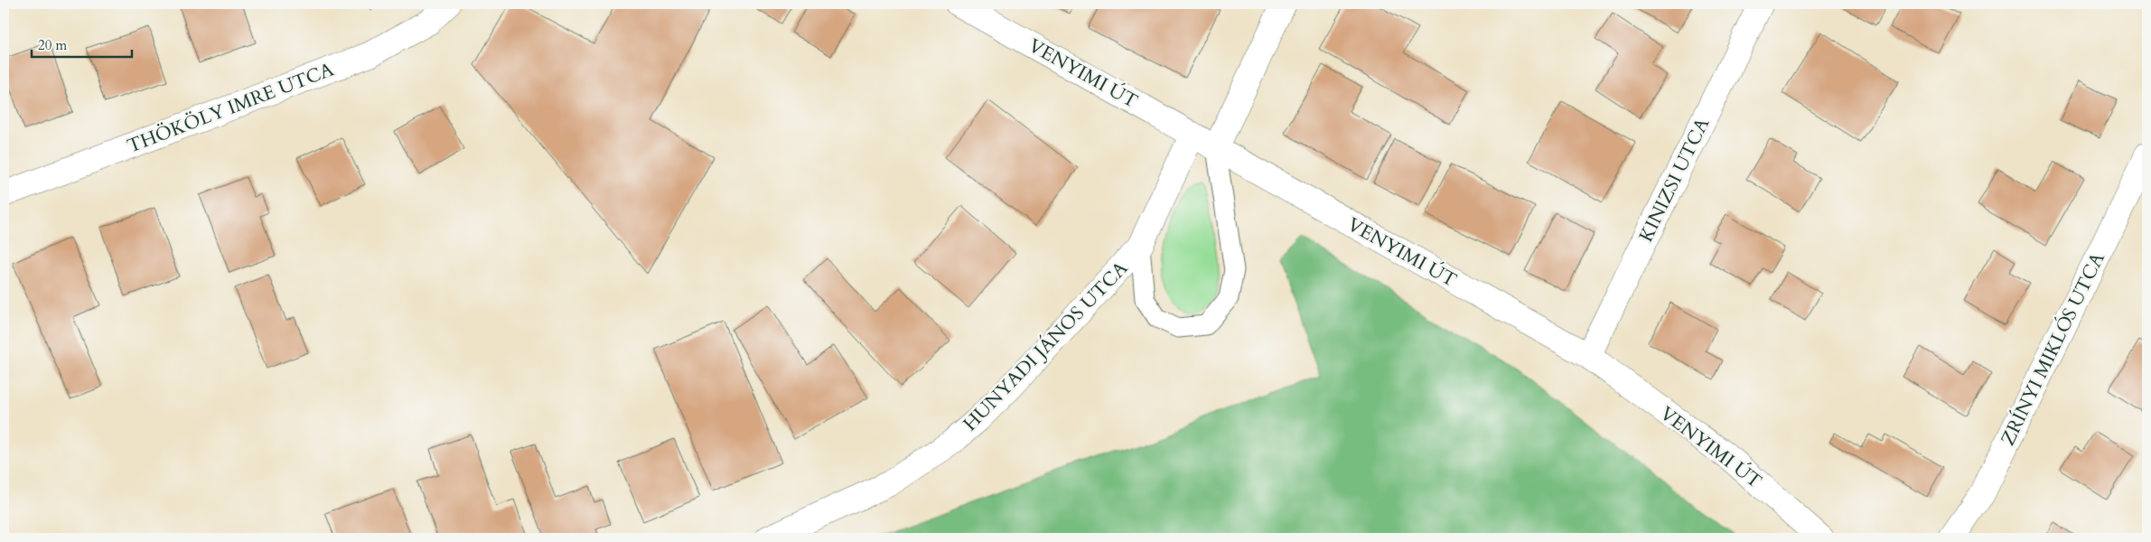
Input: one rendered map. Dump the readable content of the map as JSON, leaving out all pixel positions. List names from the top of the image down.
{
  "streets": {
    "street": [
      "VENYIMI ÚT",
      "THÖKÖLY IMRE UTCA",
      "KINIZSI UTCA",
      "HUNYADI JÁNOS UTCA",
      "ZRÍNYI MIKLÓS UTCA"
    ]
  },
  "crossings": [
    ["VENYIMI ÚT", "KINIZSI UTCA"],
    ["VENYIMI ÚT", "HUNYADI JÁNOS UTCA"]
  ],
  "scale_bar": "20 m"
}
